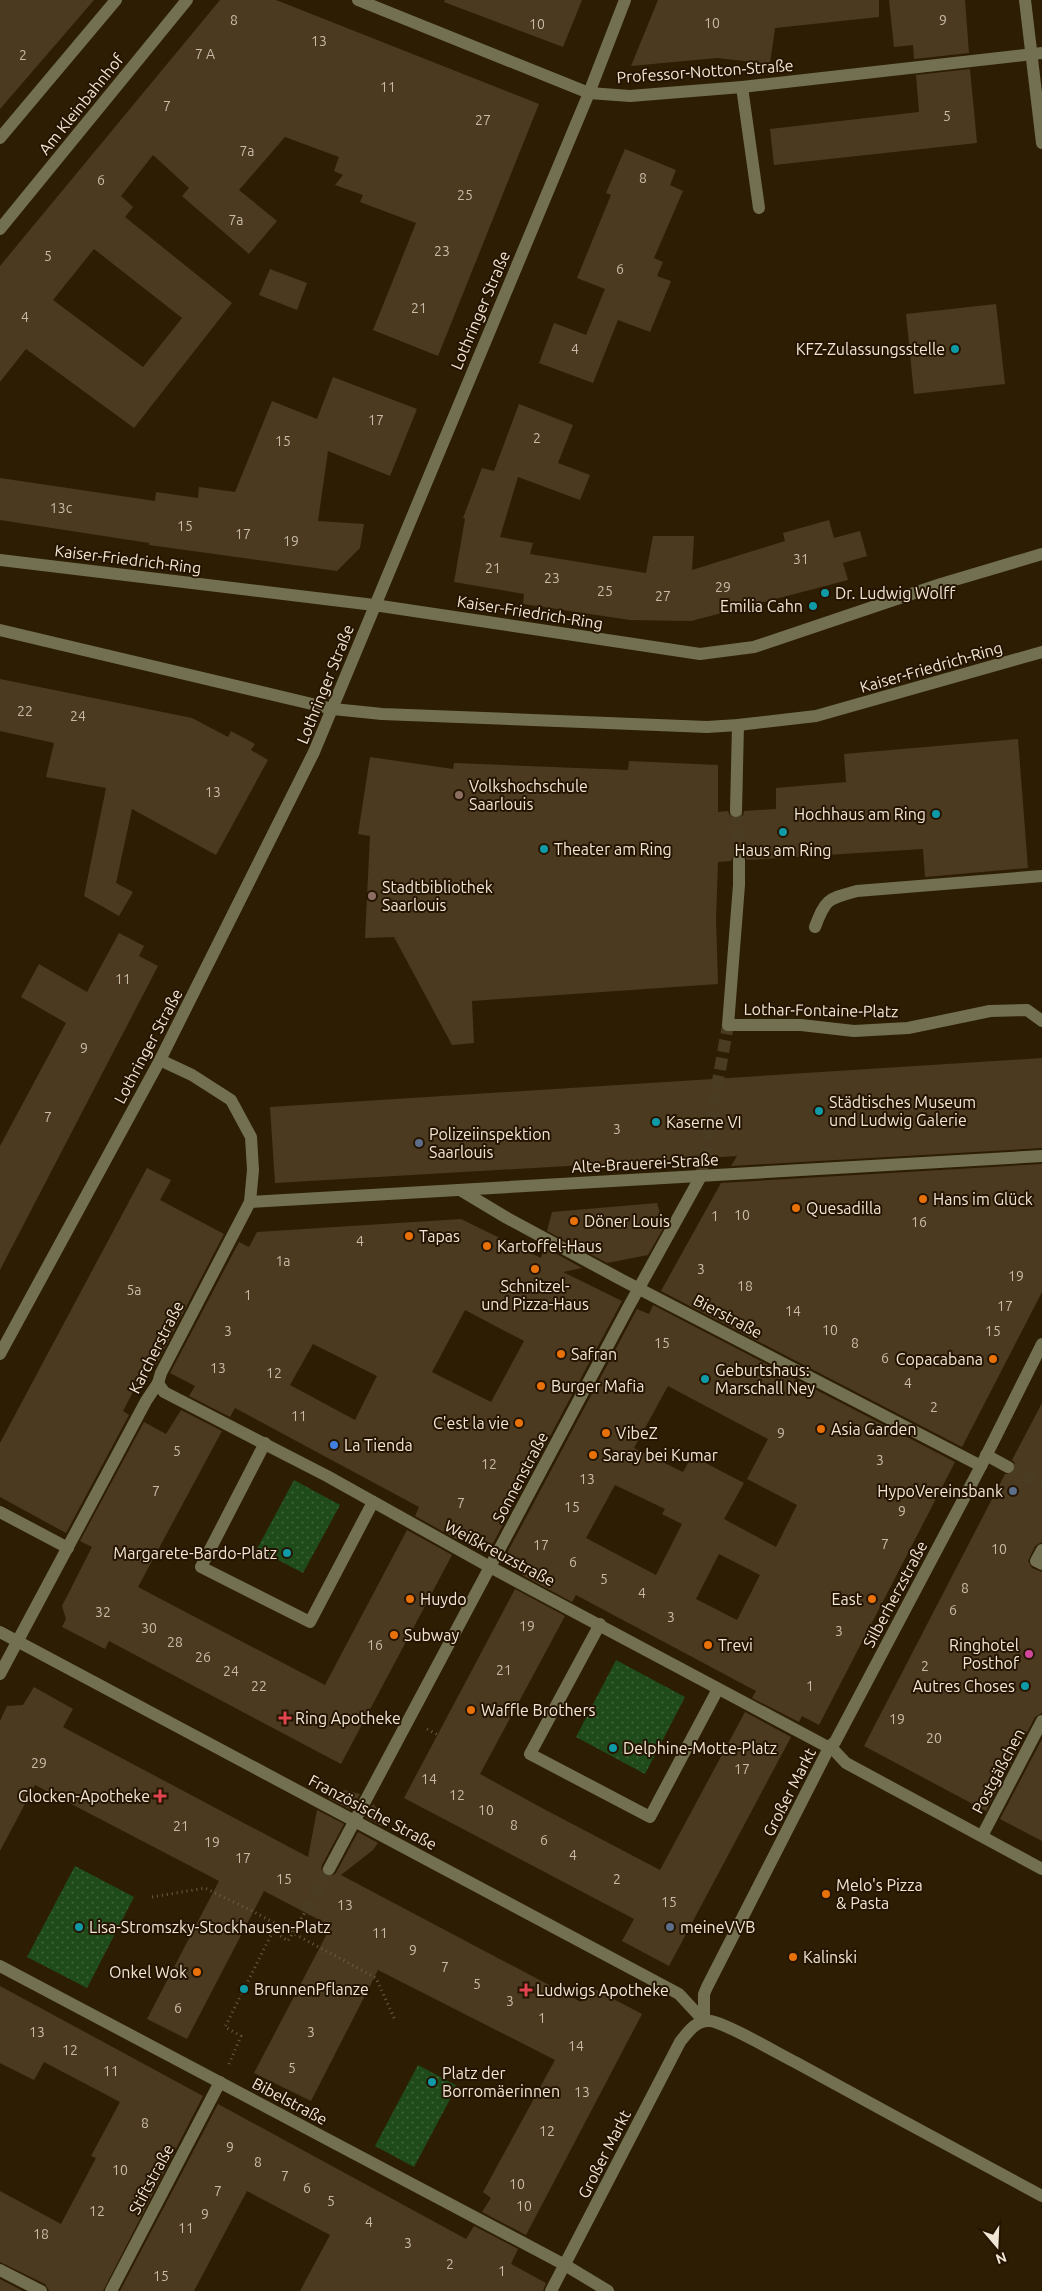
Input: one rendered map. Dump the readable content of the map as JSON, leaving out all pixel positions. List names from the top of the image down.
{
  "streets": {
    "street": [
      "Professor-Notton-Straße",
      "Am Kleinbahnhof",
      "Lothringer Straße",
      "Kaiser-Friedrich-Ring",
      "Lothar-Fontaine-Platz",
      "Alte-Brauerei-Straße",
      "Bierstraße",
      "Karcherstraße",
      "Sonnenstraße",
      "Weißkreuzstraße",
      "Silberherzstraße",
      "Postgäßchen",
      "Großer Markt",
      "Französische Straße",
      "Bibelstraße",
      "Stiftstraße"
    ]
  },
  "crossings": [
    ["Professor-Notton-Straße", "Lothringer Straße"],
    ["Lothringer Straße", "Kaiser-Friedrich-Ring"],
    ["Lothringer Straße", "Karcherstraße"],
    ["Alte-Brauerei-Straße", "Bierstraße"],
    ["Alte-Brauerei-Straße", "Karcherstraße"],
    ["Alte-Brauerei-Straße", "Sonnenstraße"],
    ["Bierstraße", "Sonnenstraße"],
    ["Bierstraße", "Silberherzstraße"],
    ["Karcherstraße", "Weißkreuzstraße"],
    ["Karcherstraße", "Französische Straße"],
    ["Sonnenstraße", "Weißkreuzstraße"],
    ["Sonnenstraße", "Französische Straße"],
    ["Weißkreuzstraße", "Silberherzstraße"],
    ["Weißkreuzstraße", "Großer Markt"],
    ["Silberherzstraße", "Großer Markt"],
    ["Postgäßchen", "Großer Markt"],
    ["Großer Markt", "Französische Straße"],
    ["Großer Markt", "Bibelstraße"],
    ["Bibelstraße", "Stiftstraße"]
  ],
  "places": {
    "other": [
      "KFZ-Zulassungsstelle",
      "Dr. Ludwig Wolff",
      "Emilia Cahn",
      "Volkshochschule Saarlouis",
      "Hochhaus am Ring",
      "Haus am Ring",
      "Theater am Ring",
      "Stadtbibliothek Saarlouis",
      "Städtisches Museum und Ludwig Galerie",
      "Kaserne VI",
      "Polizeiinspektion Saarlouis",
      "Hans im Glück",
      "Quesadilla",
      "Döner Louis",
      "Tapas",
      "Kartoffel-Haus",
      "Schnitzel- und Pizza-Haus",
      "Safran",
      "Copacabana",
      "Geburtshaus: Marschall Ney",
      "Burger Mafia",
      "C'est la vie",
      "Asia Garden",
      "VibeZ",
      "La Tienda",
      "Saray bei Kumar",
      "HypoVereinsbank",
      "Margarete-Bardo-Platz",
      "Huydo",
      "East",
      "Subway",
      "Trevi",
      "Ringhotel Posthof",
      "Autres Choses",
      "Waffle Brothers",
      "Delphine-Motte-Platz",
      "Melo's Pizza & Pasta",
      "Lisa-Stromszky-Stockhausen-Platz",
      "meineVVB",
      "Kalinski",
      "Onkel Wok",
      "BrunnenPflanze",
      "Platz der Borromäerinnen"
    ],
    "health": ["Ring Apotheke", "Glocken-Apotheke", "Ludwigs Apotheke"]
  },
  "house_numbers": [
    "8",
    "9",
    "10",
    "10",
    "13",
    "7 A",
    "2",
    "11",
    "7",
    "5",
    "27",
    "7a",
    "8",
    "6",
    "25",
    "7a",
    "23",
    "5",
    "6",
    "21",
    "4",
    "4",
    "17",
    "2",
    "15",
    "13c",
    "15",
    "17",
    "19",
    "31",
    "21",
    "23",
    "29",
    "25",
    "27",
    "22",
    "24",
    "13",
    "11",
    "9",
    "7",
    "3",
    "10",
    "1",
    "16",
    "4",
    "1a",
    "3",
    "19",
    "18",
    "5a",
    "1",
    "17",
    "14",
    "10",
    "3",
    "15",
    "15",
    "8",
    "6",
    "13",
    "12",
    "4",
    "2",
    "11",
    "9",
    "5",
    "3",
    "12",
    "13",
    "7",
    "7",
    "15",
    "9",
    "7",
    "17",
    "10",
    "6",
    "5",
    "8",
    "4",
    "6",
    "32",
    "3",
    "19",
    "30",
    "3",
    "28",
    "16",
    "26",
    "2",
    "21",
    "24",
    "22",
    "1",
    "19",
    "20",
    "29",
    "17",
    "14",
    "12",
    "10",
    "8",
    "21",
    "6",
    "19",
    "4",
    "17",
    "15",
    "2",
    "15",
    "13",
    "11",
    "9",
    "7",
    "5",
    "3",
    "6",
    "1",
    "13",
    "3",
    "14",
    "12",
    "5",
    "11",
    "13",
    "8",
    "12",
    "9",
    "8",
    "10",
    "7",
    "10",
    "6",
    "7",
    "5",
    "10",
    "12",
    "9",
    "4",
    "11",
    "18",
    "3",
    "2",
    "1",
    "15"
  ],
  "north": "bottom"
}
